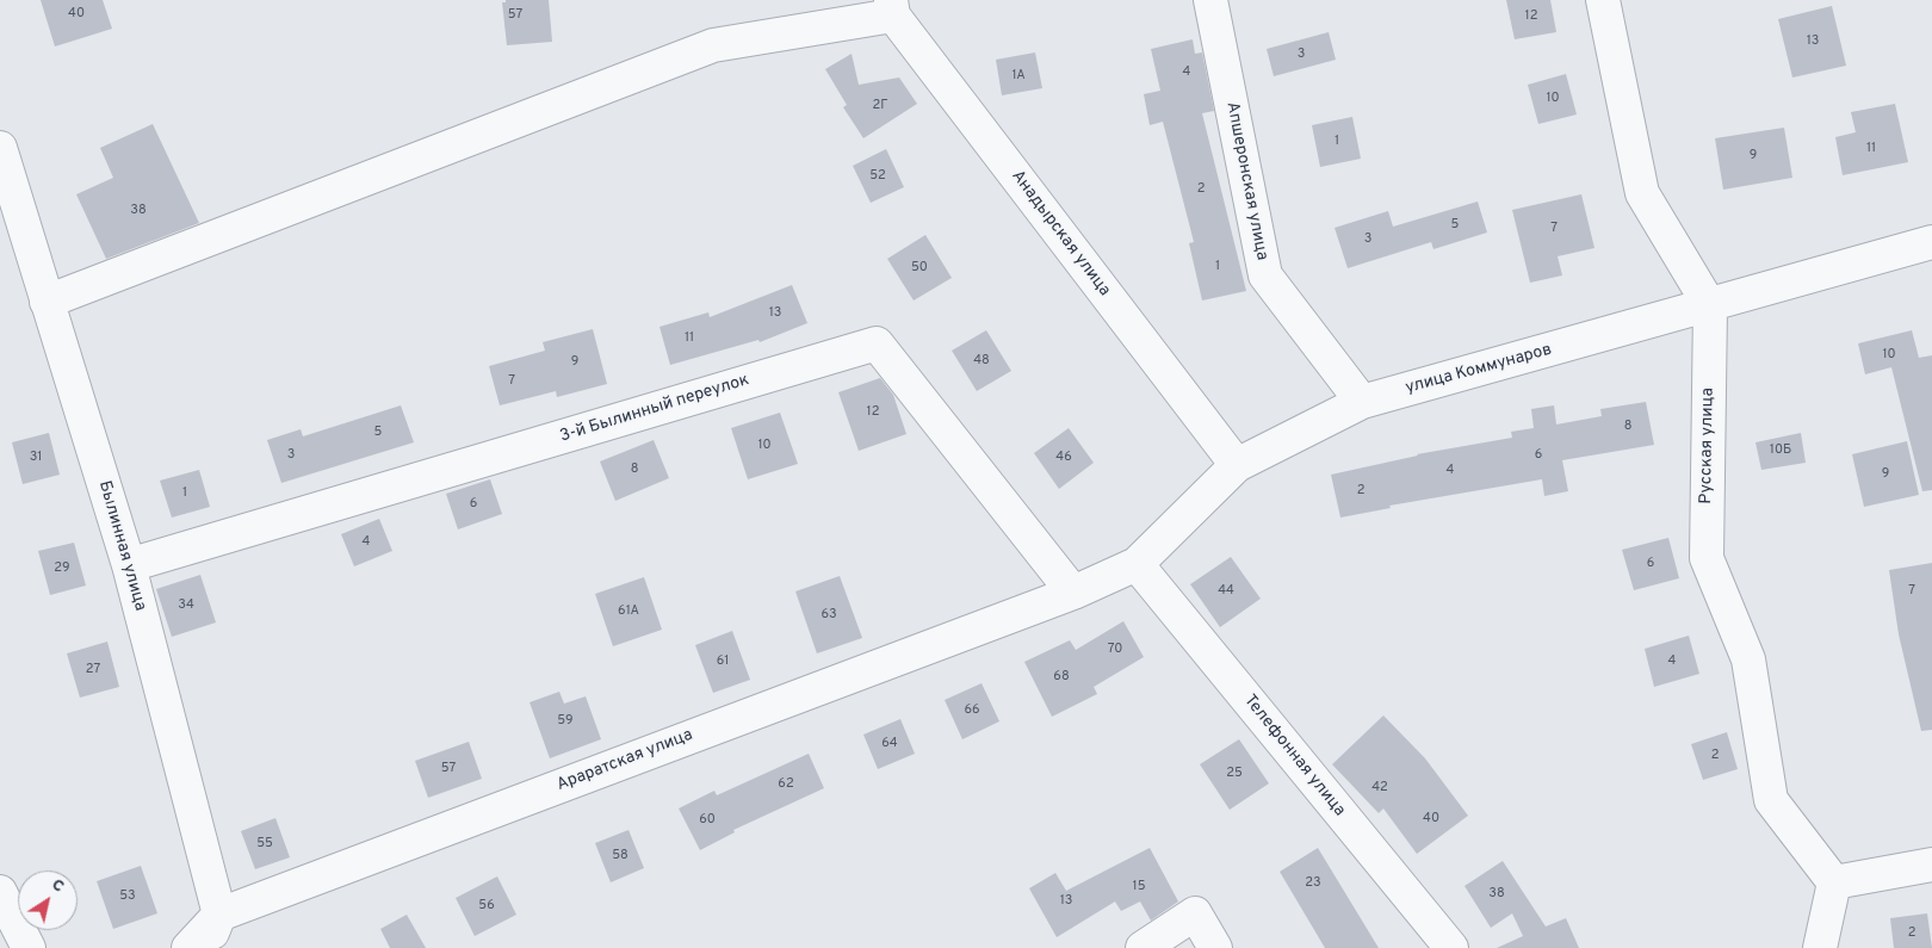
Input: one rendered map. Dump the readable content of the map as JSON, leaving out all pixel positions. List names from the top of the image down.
{
  "streets": {
    "street": [
      "Апшеронская улица",
      "Анадырская улица",
      "улица Коммунаров",
      "3-й Былинный переулок",
      "Русская улица",
      "Былинная улица",
      "Телефонная улица",
      "Араратская улица"
    ]
  },
  "crossings": [
    ["Апшеронская улица", "улица Коммунаров"],
    ["Анадырская улица", "улица Коммунаров"],
    ["улица Коммунаров", "3-й Былинный переулок"],
    ["улица Коммунаров", "Русская улица"],
    ["улица Коммунаров", "Телефонная улица"],
    ["улица Коммунаров", "Араратская улица"],
    ["3-й Былинный переулок", "Былинная улица"],
    ["3-й Былинный переулок", "Араратская улица"],
    ["Былинная улица", "Араратская улица"]
  ],
  "house_numbers": [
    "40",
    "57",
    "12",
    "13",
    "3",
    "4",
    "1А",
    "10",
    "2Г",
    "1",
    "11",
    "9",
    "52",
    "2",
    "38",
    "5",
    "7",
    "3",
    "1",
    "50",
    "13",
    "11",
    "10",
    "48",
    "9",
    "7",
    "12",
    "8",
    "5",
    "10",
    "10Б",
    "3",
    "6",
    "31",
    "46",
    "8",
    "4",
    "9",
    "2",
    "1",
    "6",
    "4",
    "6",
    "29",
    "44",
    "7",
    "34",
    "61А",
    "63",
    "70",
    "61",
    "4",
    "27",
    "68",
    "66",
    "59",
    "64",
    "2",
    "57",
    "25",
    "62",
    "42",
    "40",
    "60",
    "55",
    "58",
    "23",
    "15",
    "38",
    "53",
    "13",
    "56",
    "2"
  ],
  "north": "top right"
}
